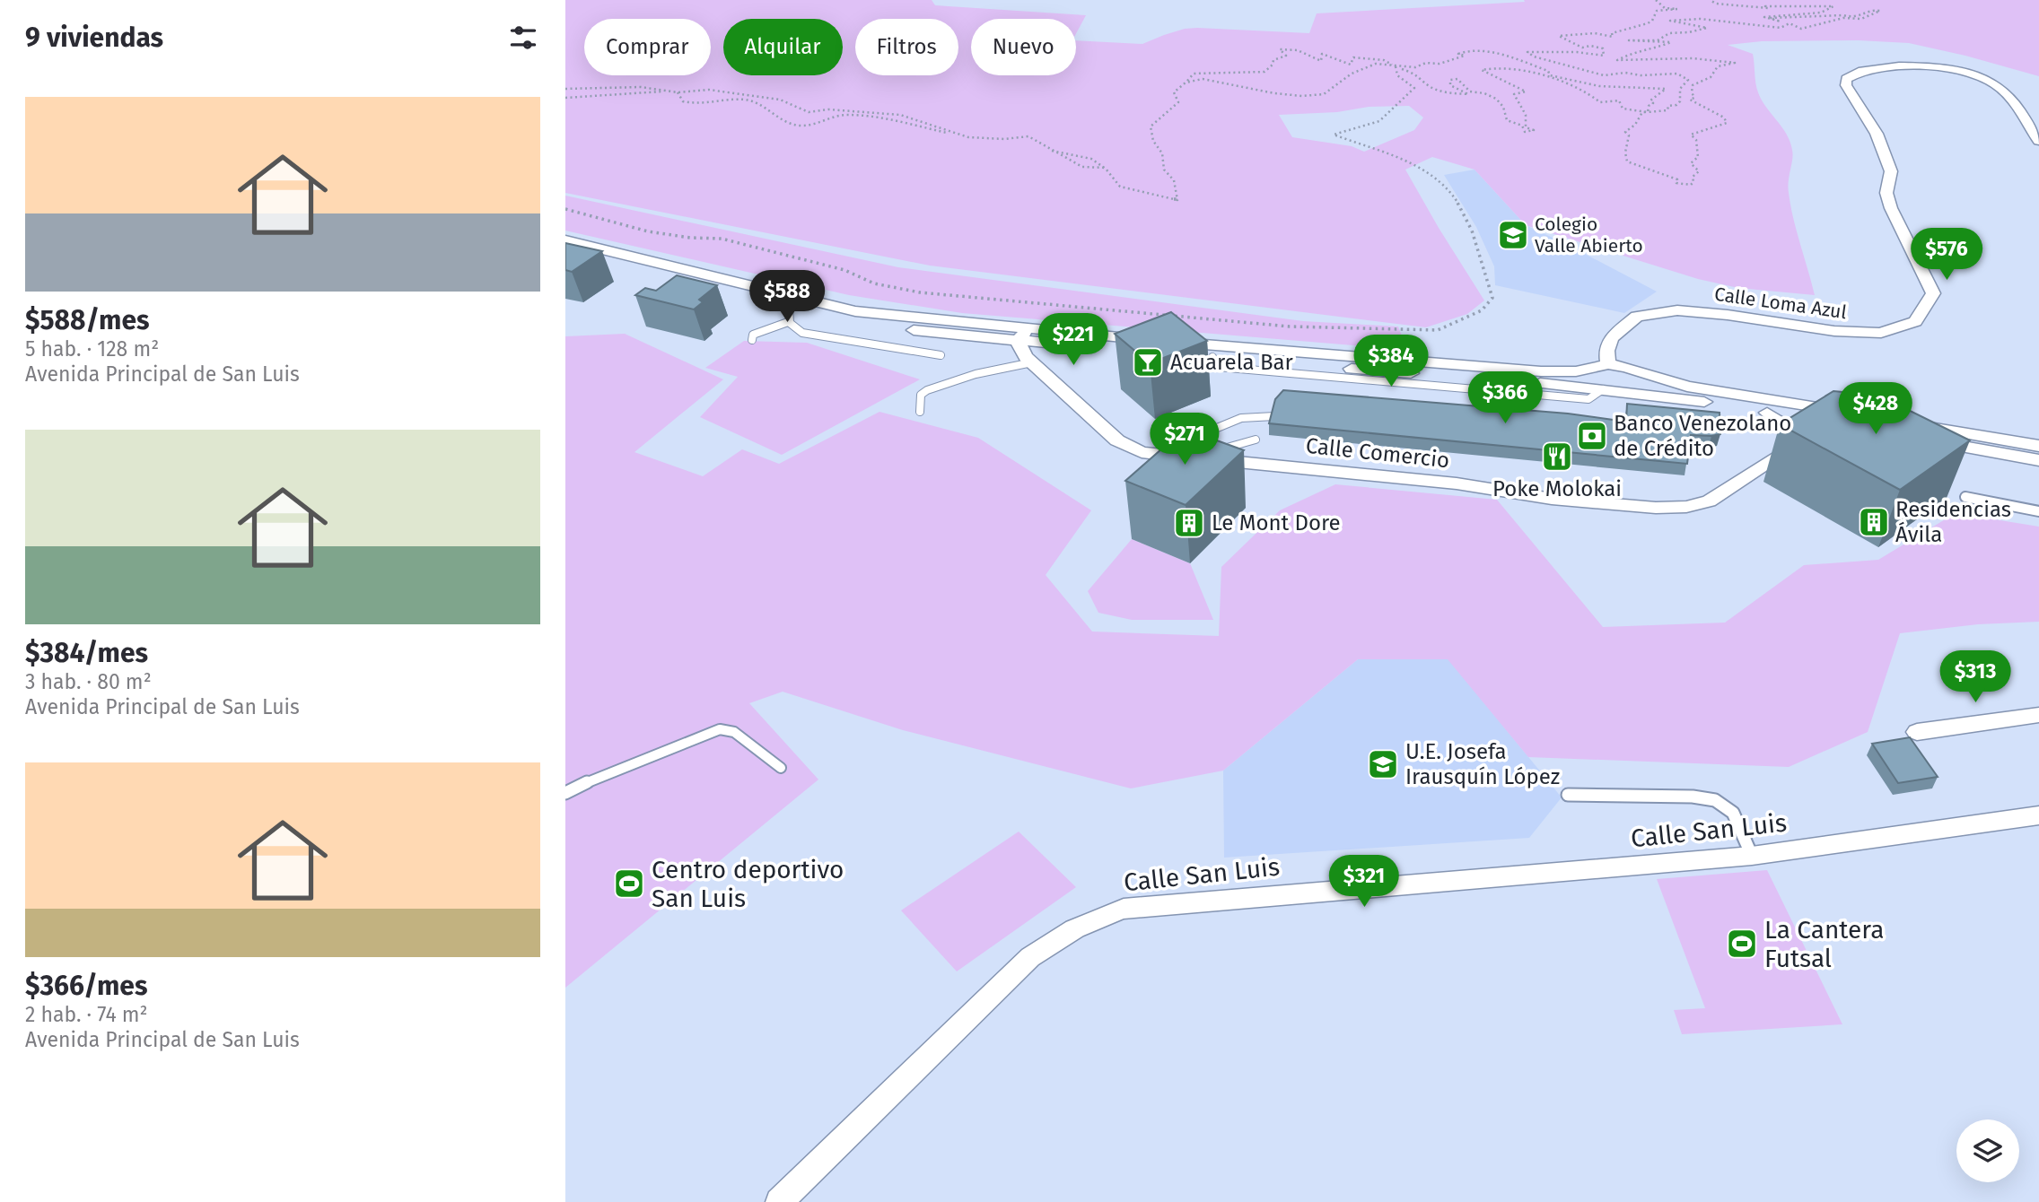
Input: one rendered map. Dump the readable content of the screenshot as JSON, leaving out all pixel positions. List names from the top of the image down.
{
  "streets": {
    "street": ["Calle Loma Azul", "Calle Comercio", "Calle San Luis"]
  },
  "places": {
    "school or university": ["Colegio Valle Abierto", "U.E. Josefa Irausquín López"],
    "bar": ["Acuarela Bar"],
    "bank": ["Banco Venezolano de Crédito"],
    "restaurant": ["Poke Molokai"],
    "building": ["Residencias Ávila", "Le Mont Dore"],
    "sports": ["Centro deportivo San Luis", "La Cantera Futsal"]
  },
  "page": {
    "heading": "9 viviendas",
    "chip": [
      "Comprar",
      "Alquilar",
      "Filtros",
      "Nuevo"
    ],
    "list": [
      {
        "name": "$588/mes",
        "note": "5 hab. · 128 m² · Avenida Principal de San Luis"
      },
      {
        "name": "$384/mes",
        "note": "3 hab. · 80 m² · Avenida Principal de San Luis"
      },
      {
        "name": "$366/mes",
        "note": "2 hab. · 74 m² · Avenida Principal de San Luis"
      }
    ],
    "price": [
      "$576",
      "$588",
      "$221",
      "$384",
      "$366",
      "$428",
      "$271",
      "$313",
      "$321"
    ]
  }
}
